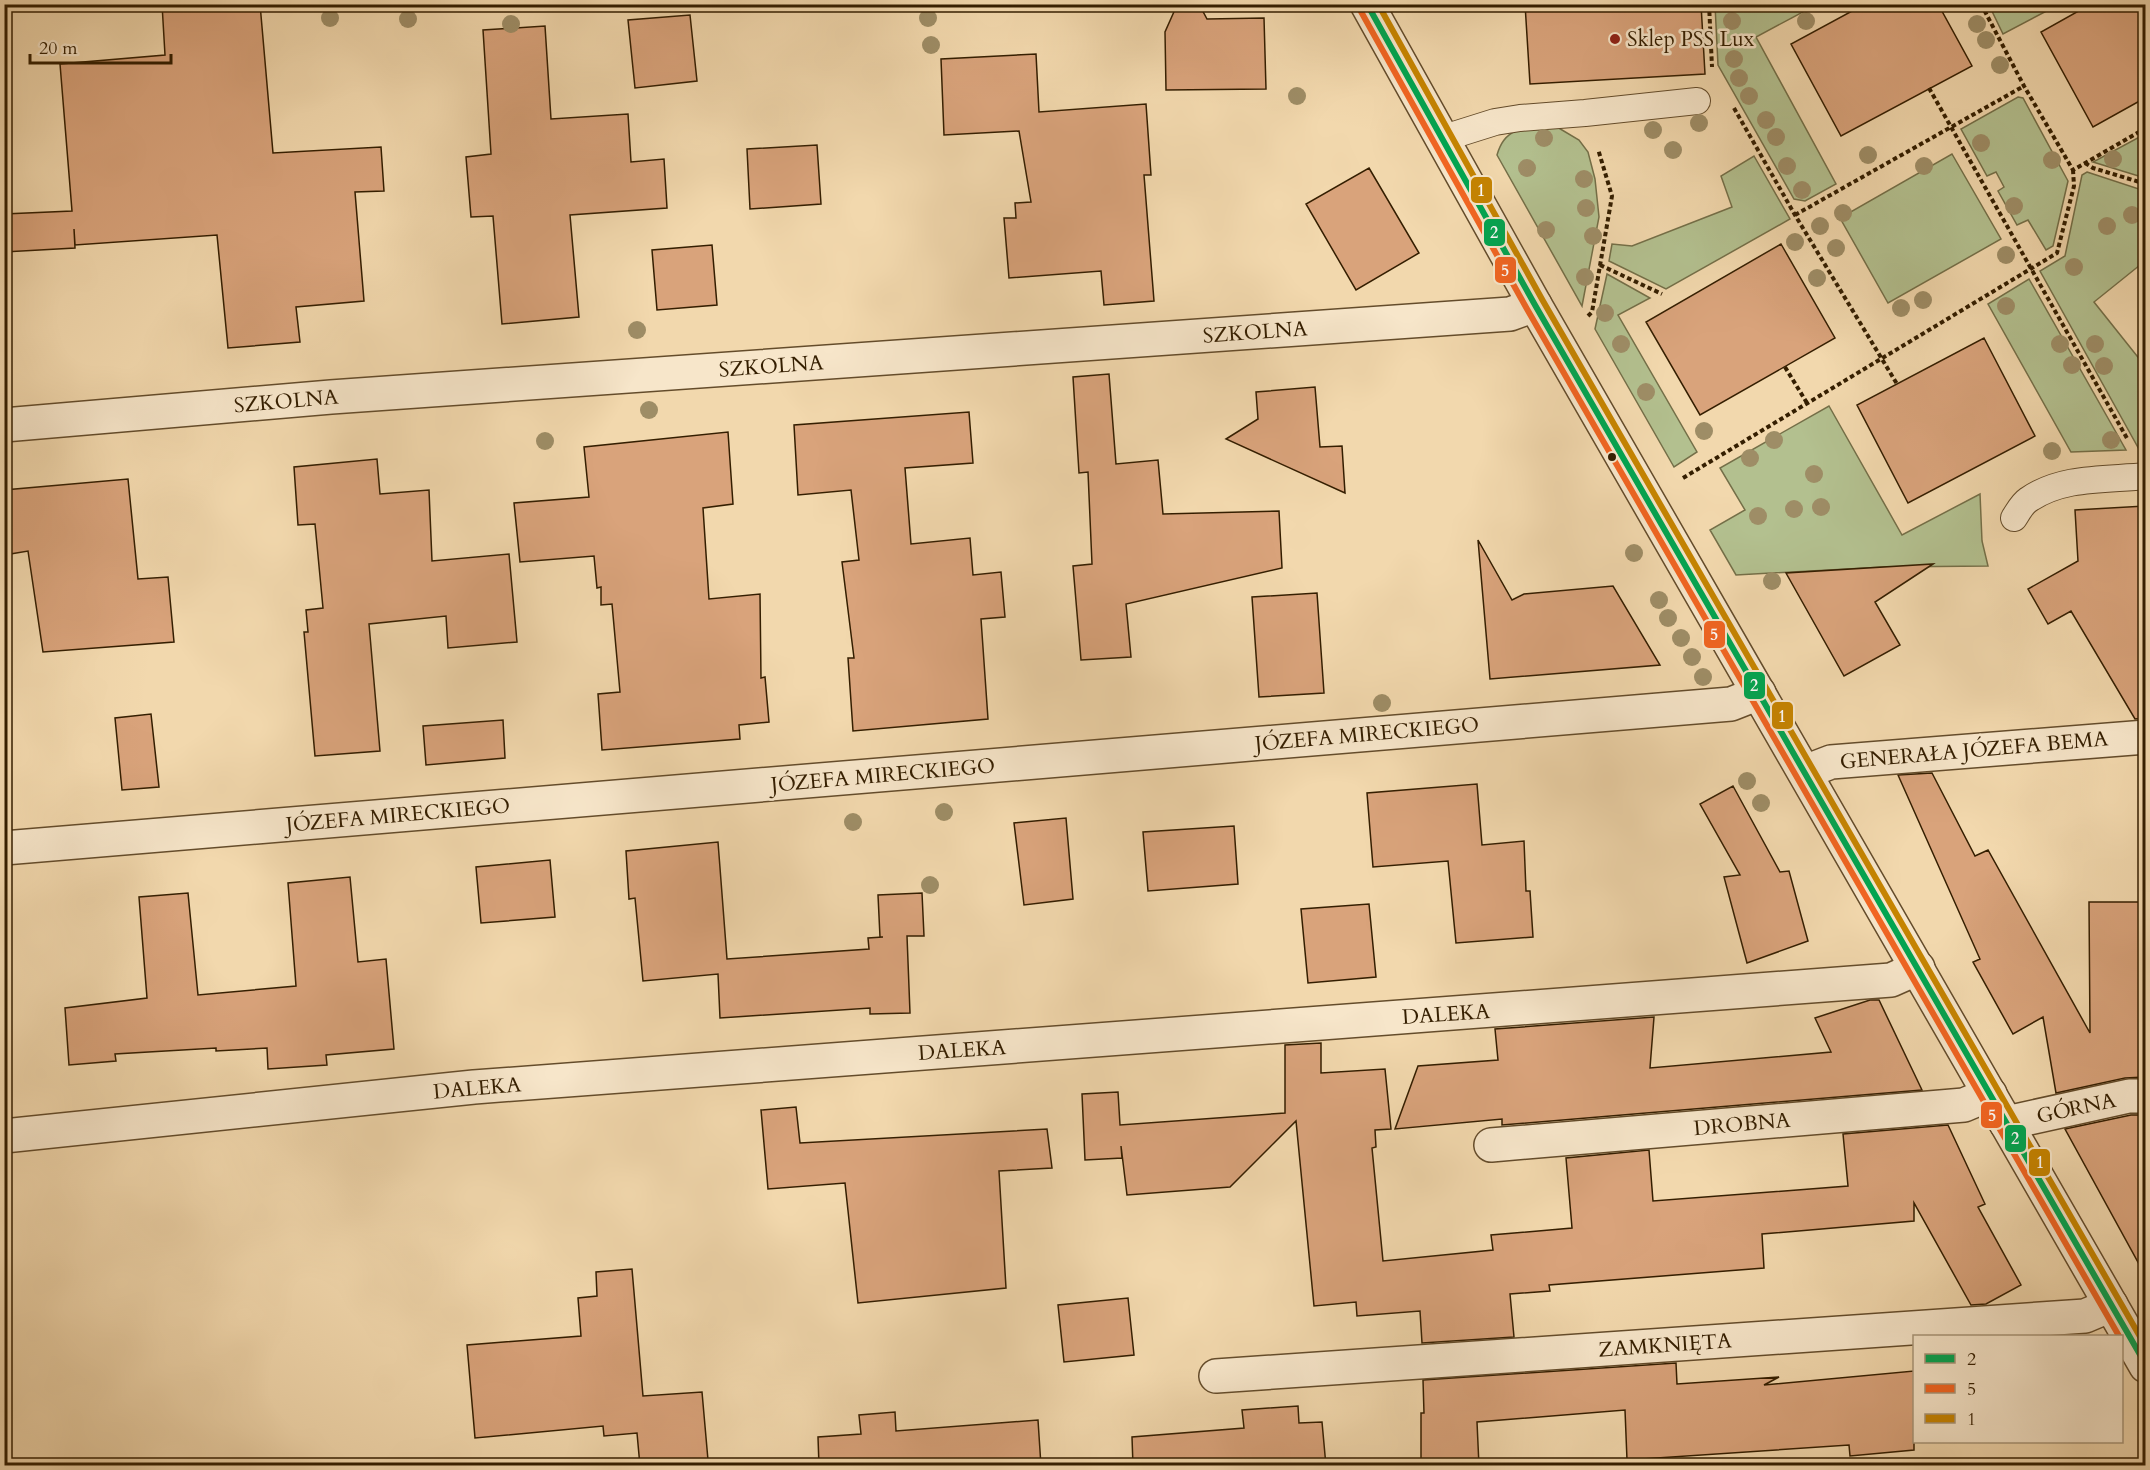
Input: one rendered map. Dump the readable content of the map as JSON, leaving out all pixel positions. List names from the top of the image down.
{
  "streets": {
    "street": [
      "SZKOLNA",
      "JÓZEFA MIRECKIEGO",
      "GENERAŁA JÓZEFA BEMA",
      "DALEKA",
      "GÓRNA",
      "DROBNA",
      "ZAMKNIĘTA"
    ]
  },
  "places": ["Sklep PSS Lux"],
  "lines": ["transit line 2", "transit line 1", "transit line 5"],
  "legend": ["2", "5", "1"],
  "scale_bar": "20 m"
}
